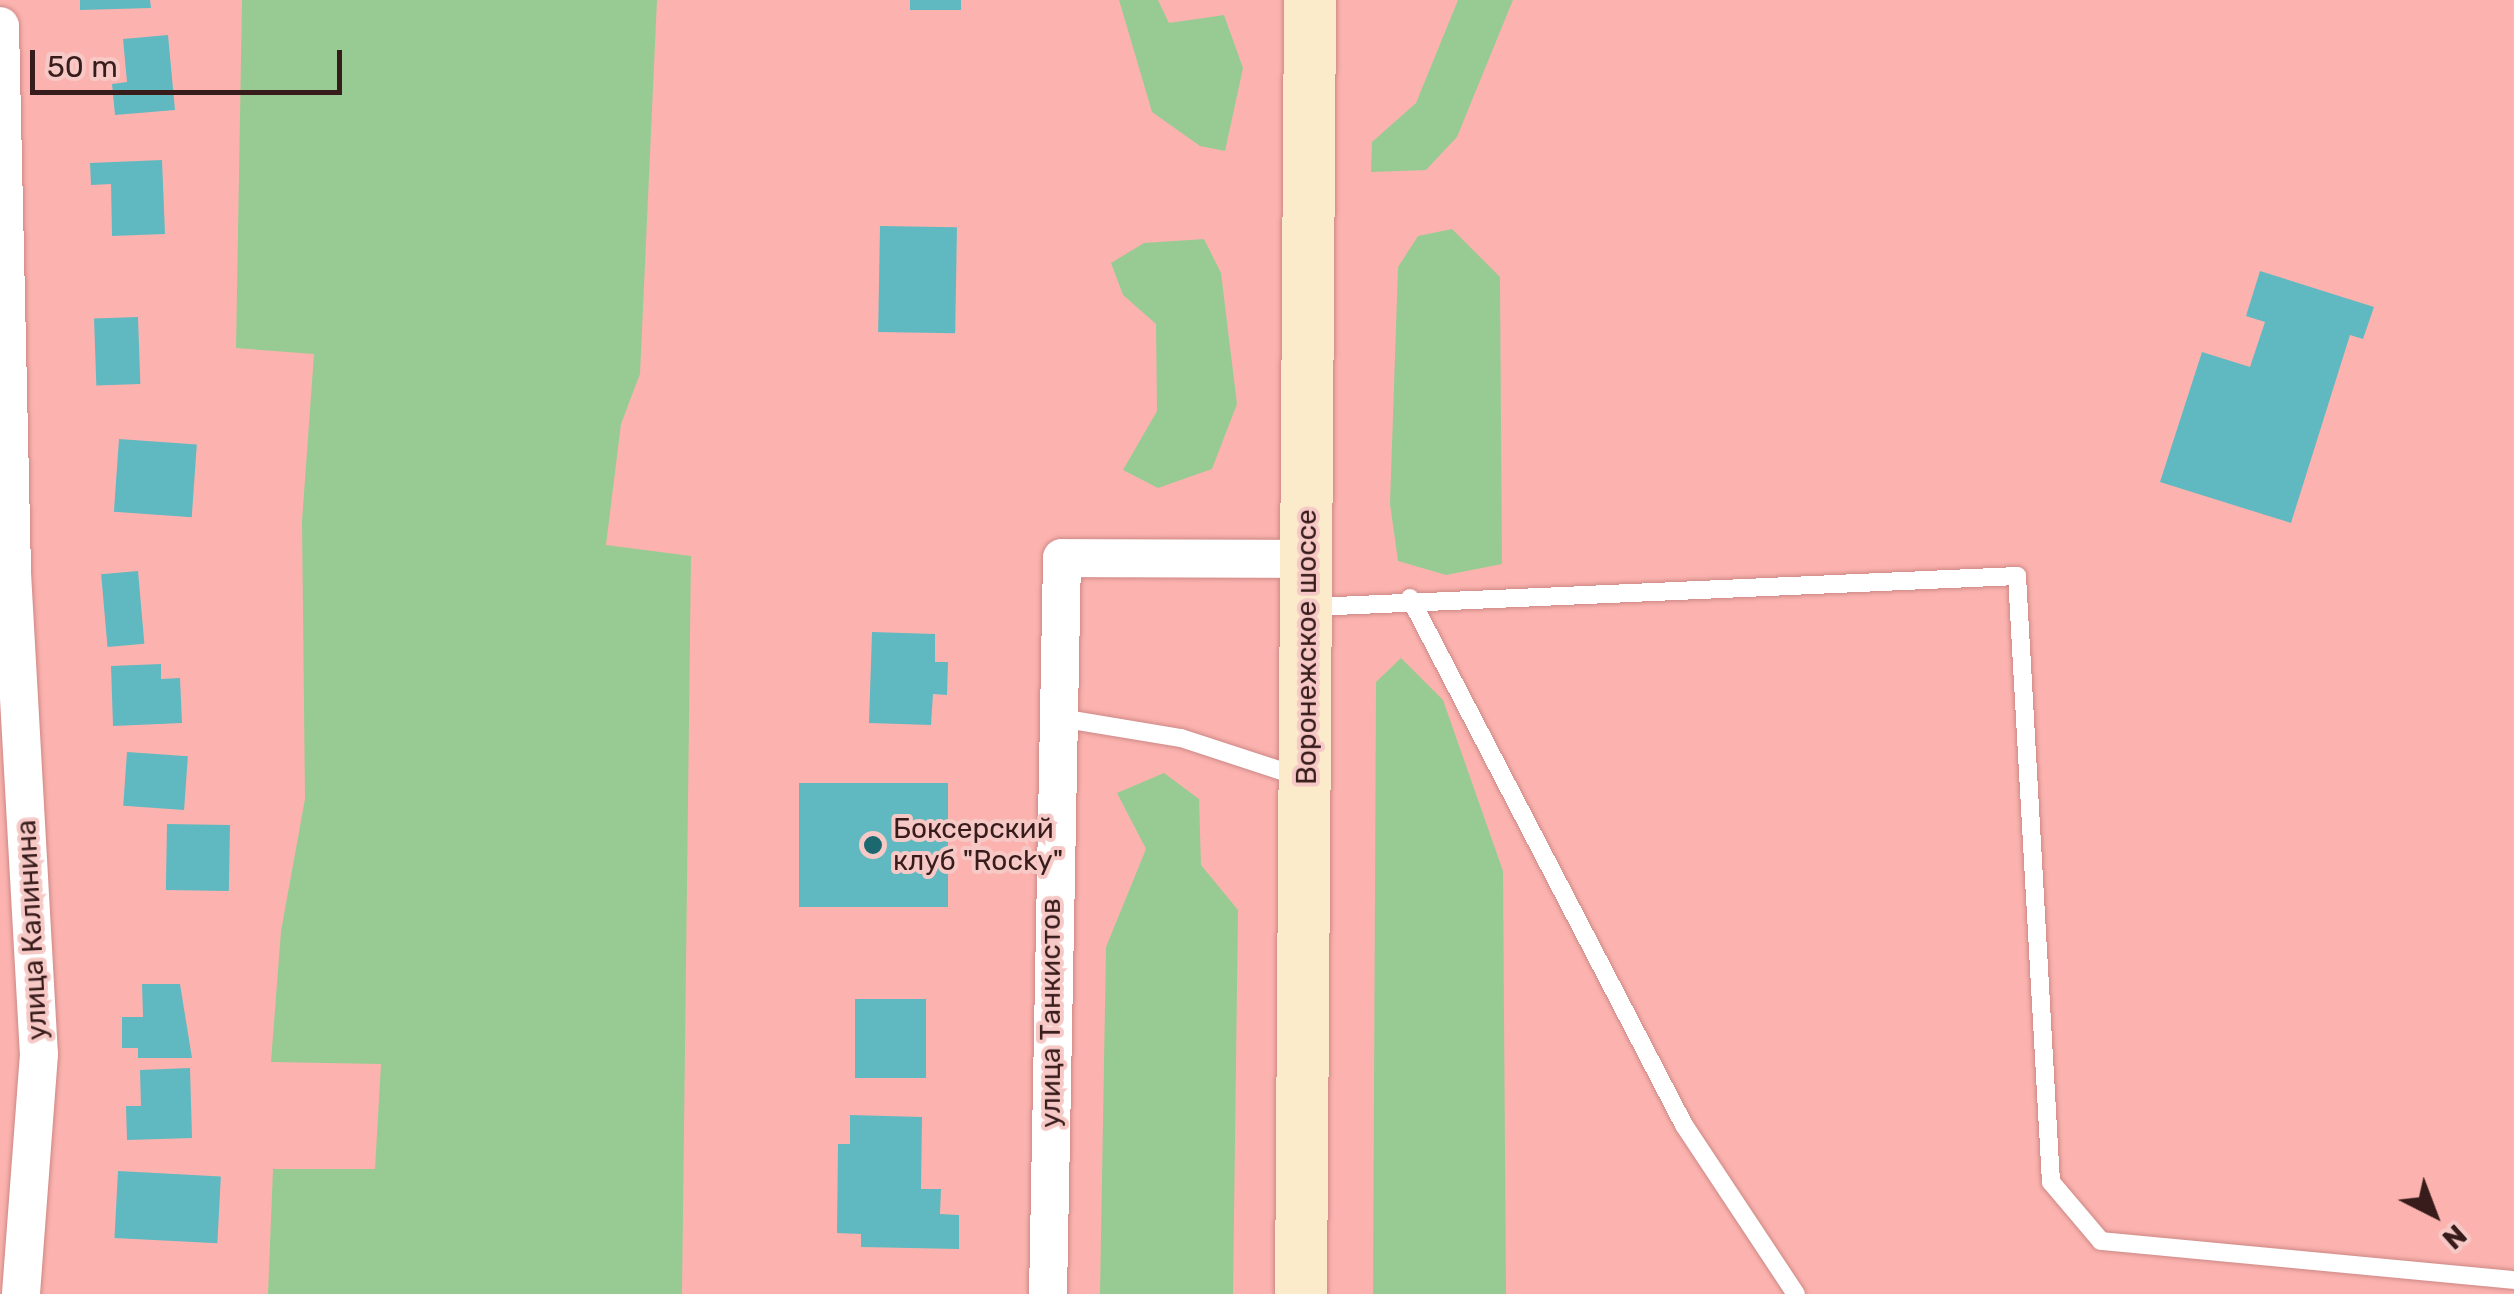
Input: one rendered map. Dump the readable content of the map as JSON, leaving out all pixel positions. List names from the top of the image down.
{
  "streets": {
    "main road": ["Воронежское шоссе"],
    "street": ["улица Калинина", "улица Танкистов"]
  },
  "crossings": [
    ["Воронежское шоссе", "улица Танкистов"]
  ],
  "places": ["Боксерский клуб \"Rocky\""],
  "scale_bar": "50 m",
  "north": "bottom right"
}
